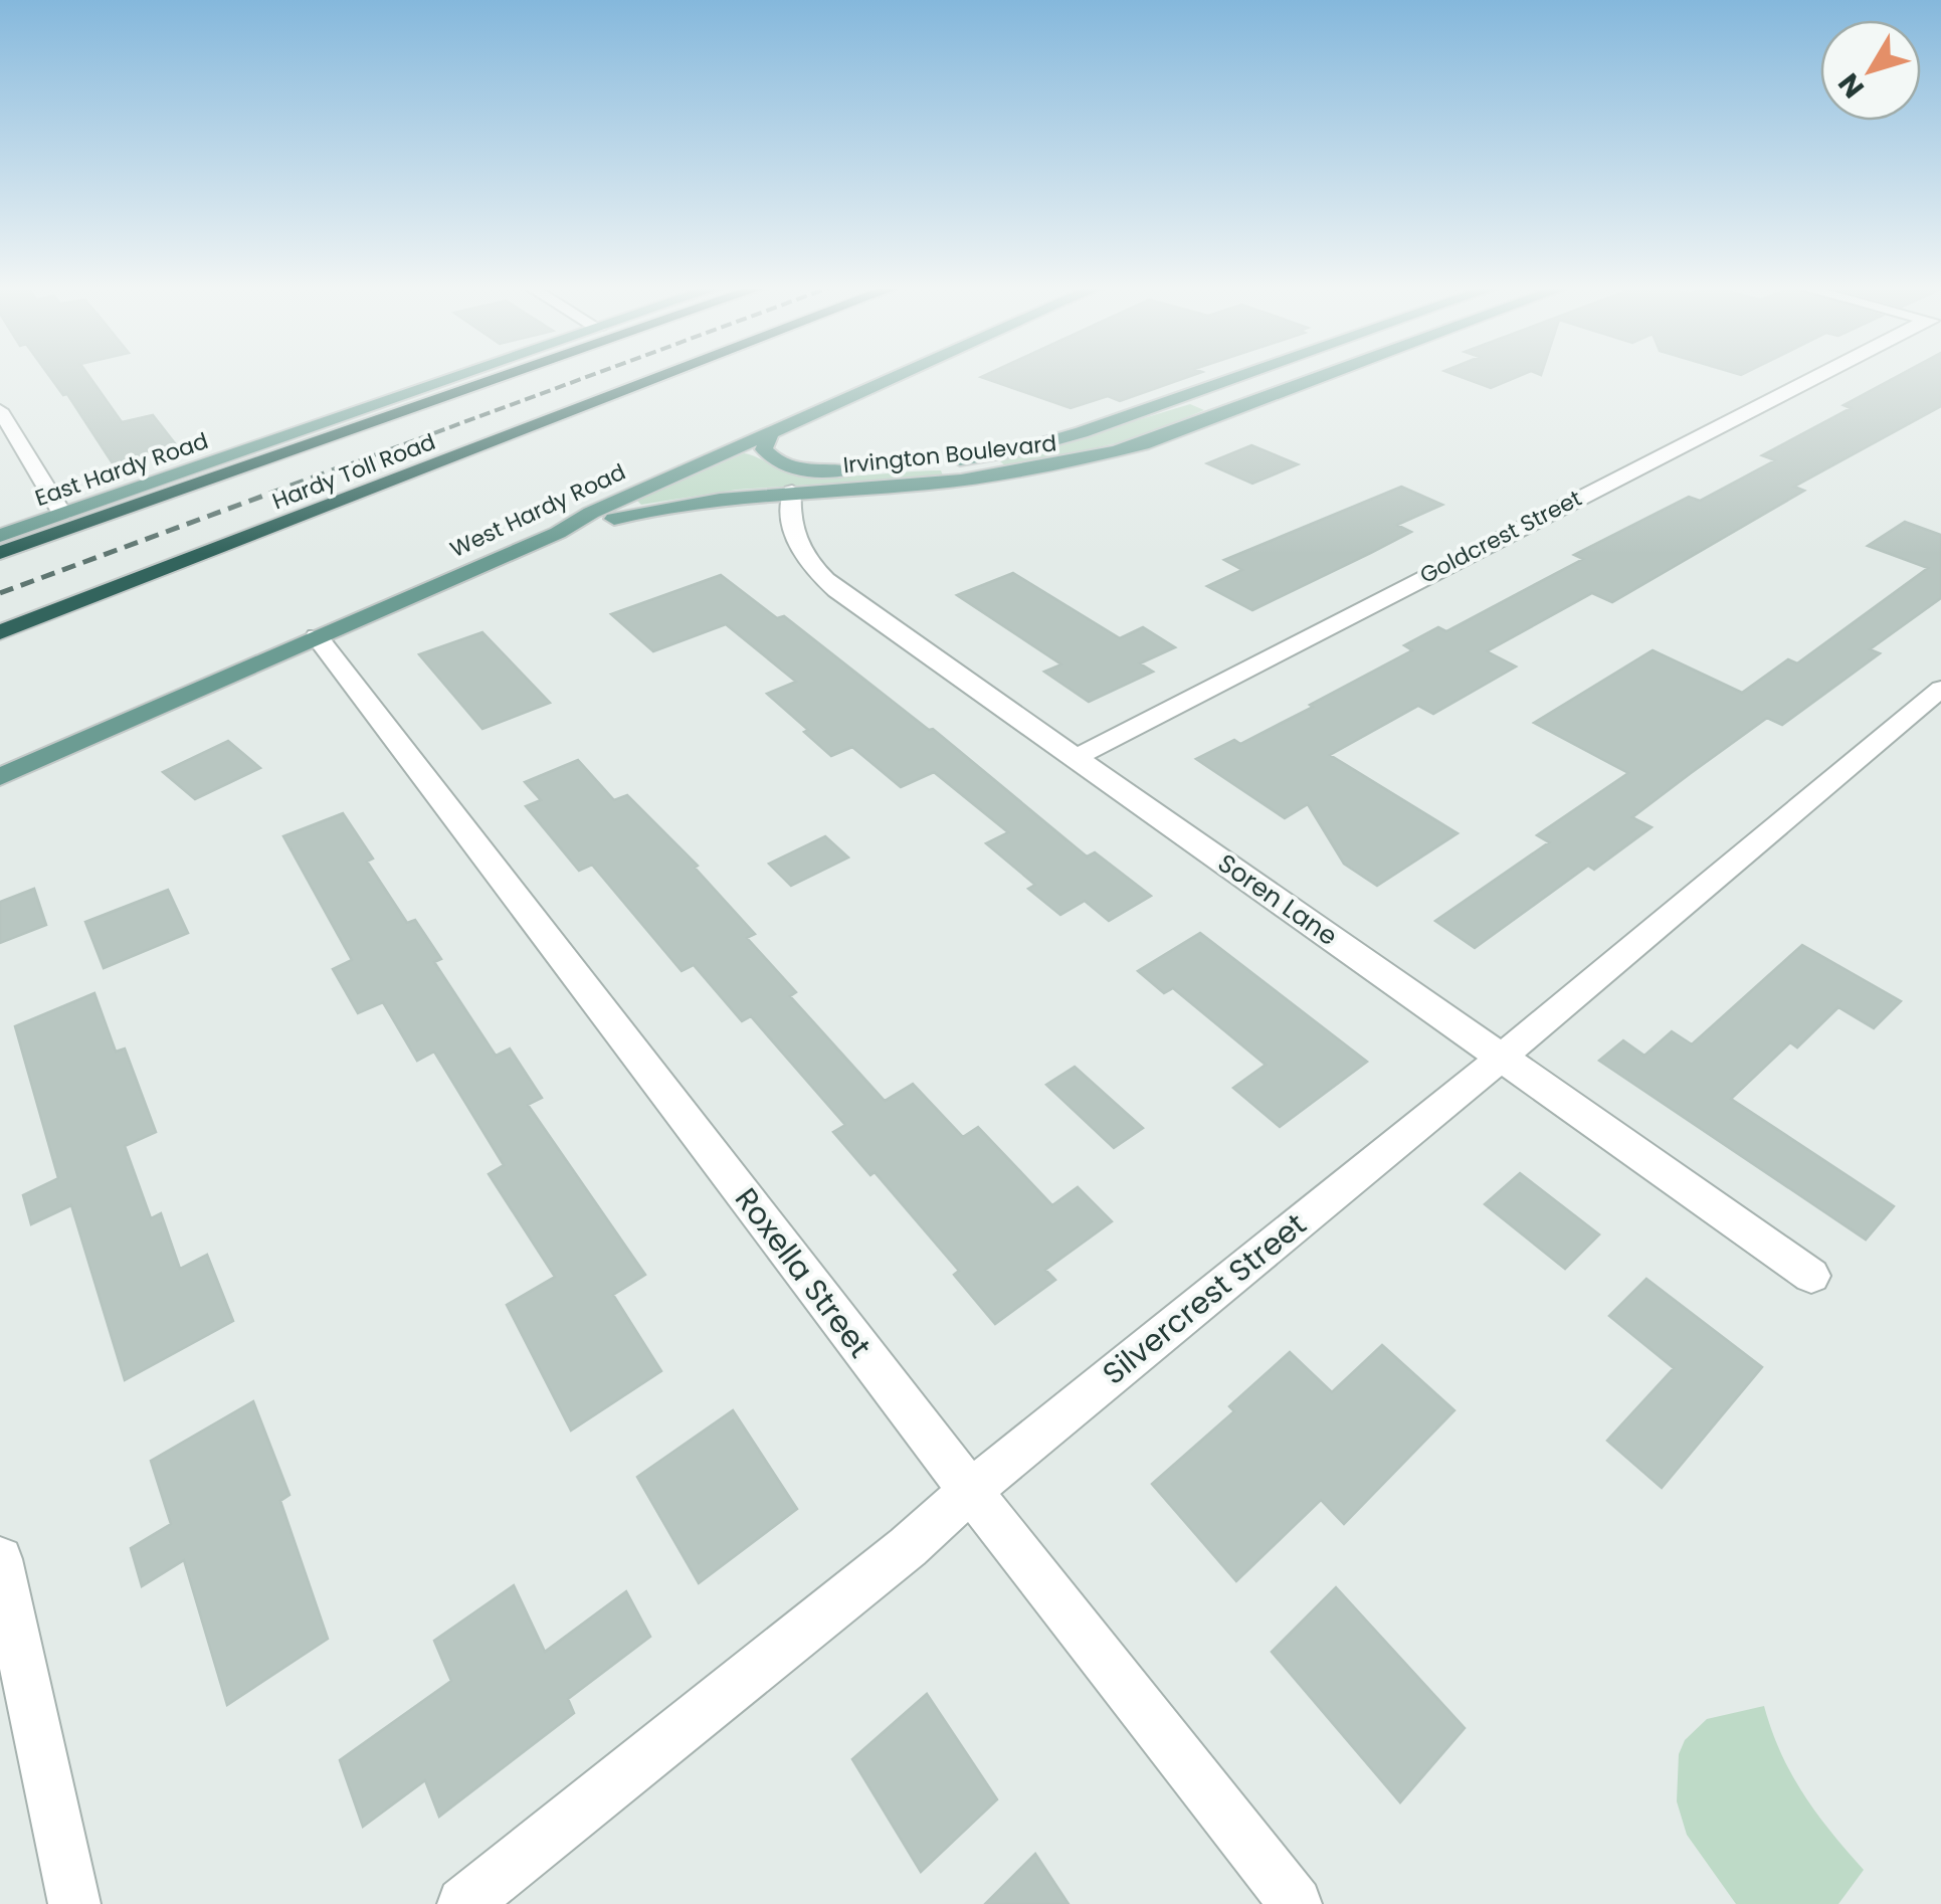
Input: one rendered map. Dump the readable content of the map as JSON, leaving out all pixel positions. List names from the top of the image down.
{
  "streets": {
    "highway": ["Hardy Toll Road"],
    "main road": ["Irvington Boulevard", "East Hardy Road", "West Hardy Road"],
    "street": [
      "Goldcrest Street",
      "Soren Lane",
      "Roxella Street",
      "Silvercrest Street"
    ]
  },
  "crossings": [
    ["Irvington Boulevard", "West Hardy Road"],
    ["Irvington Boulevard", "Soren Lane"],
    ["West Hardy Road", "Roxella Street"],
    ["Goldcrest Street", "Soren Lane"],
    ["Soren Lane", "Silvercrest Street"],
    ["Roxella Street", "Silvercrest Street"]
  ],
  "north": "bottom left"
}
